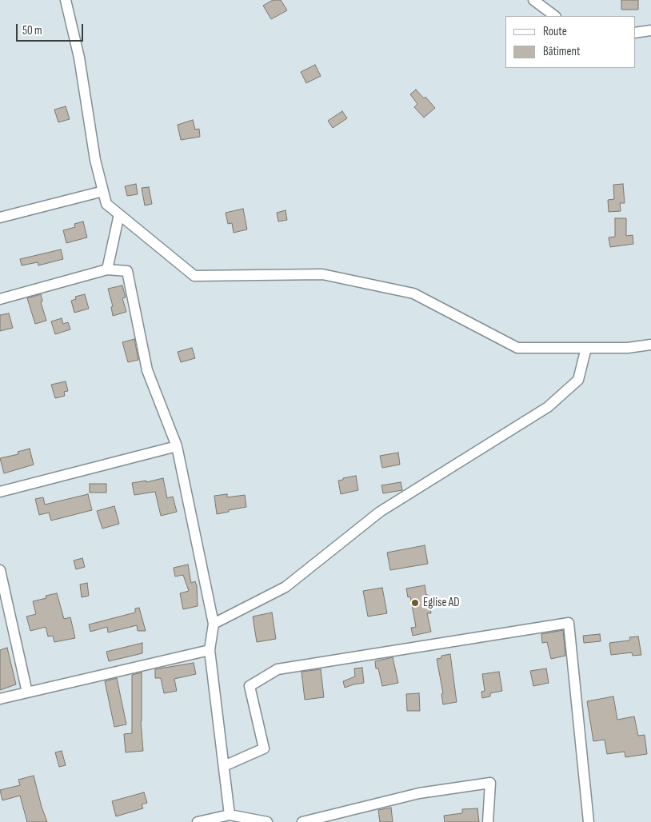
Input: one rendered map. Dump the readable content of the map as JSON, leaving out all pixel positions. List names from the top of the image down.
{
  "places": ["Eglise AD"],
  "legend": ["Route", "Bâtiment"],
  "scale_bar": "50 m"
}
